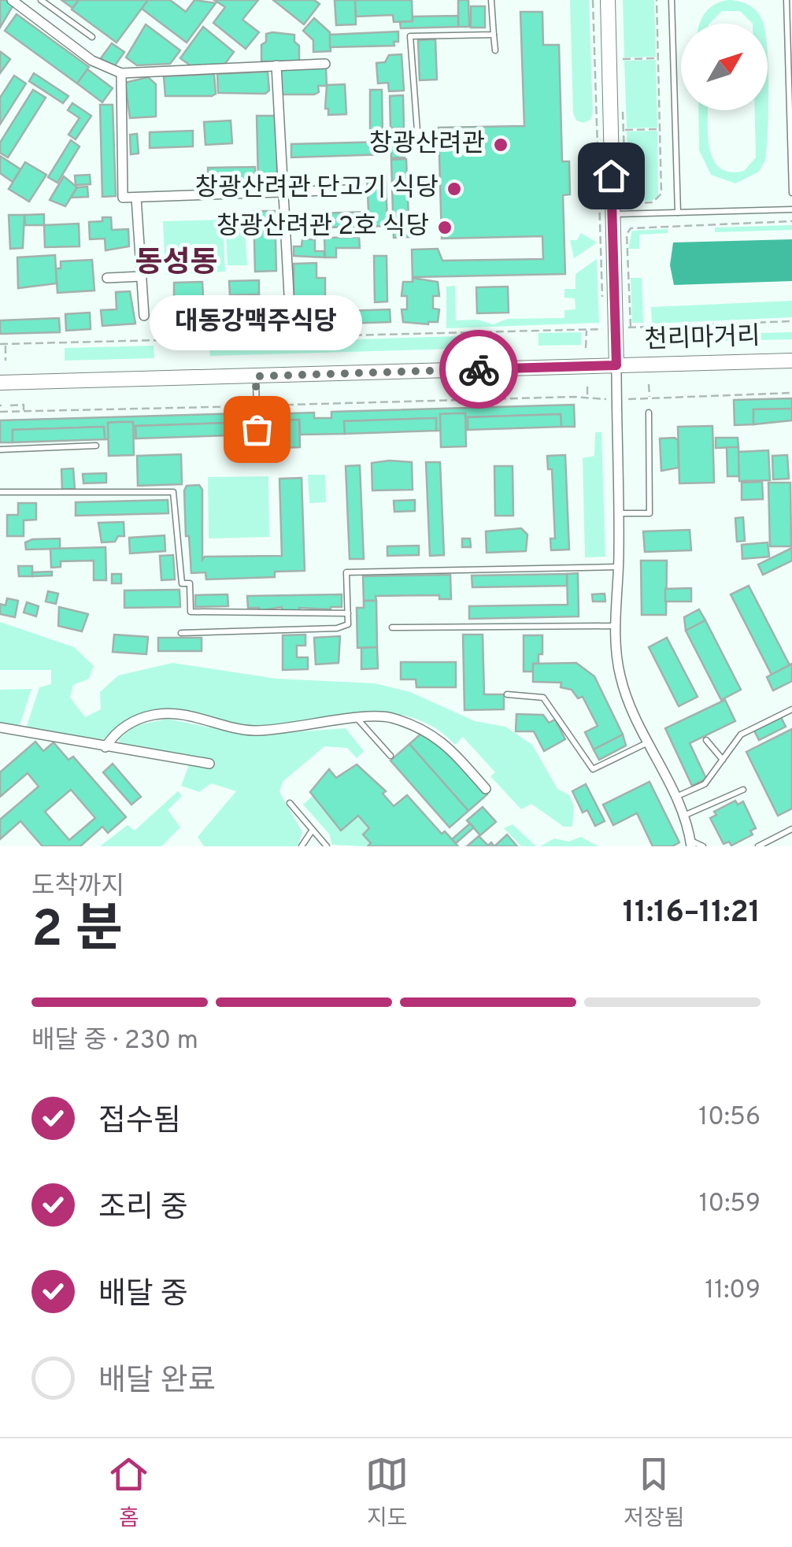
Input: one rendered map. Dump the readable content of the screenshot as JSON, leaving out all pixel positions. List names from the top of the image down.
{
  "streets": {
    "main road": ["천리마거리"]
  },
  "districts": ["동성동"],
  "places": [
    "창광산려관",
    "창광산려관 단고기 식당",
    "창광산려관 2호 식당",
    "대동강맥주식당"
  ],
  "north": "top right",
  "page": {
    "bubble": "대동강맥주식당",
    "heading": ["2 분", "도착까지", "11:16–11:21"],
    "bar": "배달 중 · 230 m",
    "list": [
      ["접수됨", "10:56"],
      ["조리 중", "10:59"],
      ["배달 중", "11:09"],
      "배달 완료"
    ],
    "tabs": ["홈", "지도", "저장됨"]
  }
}
